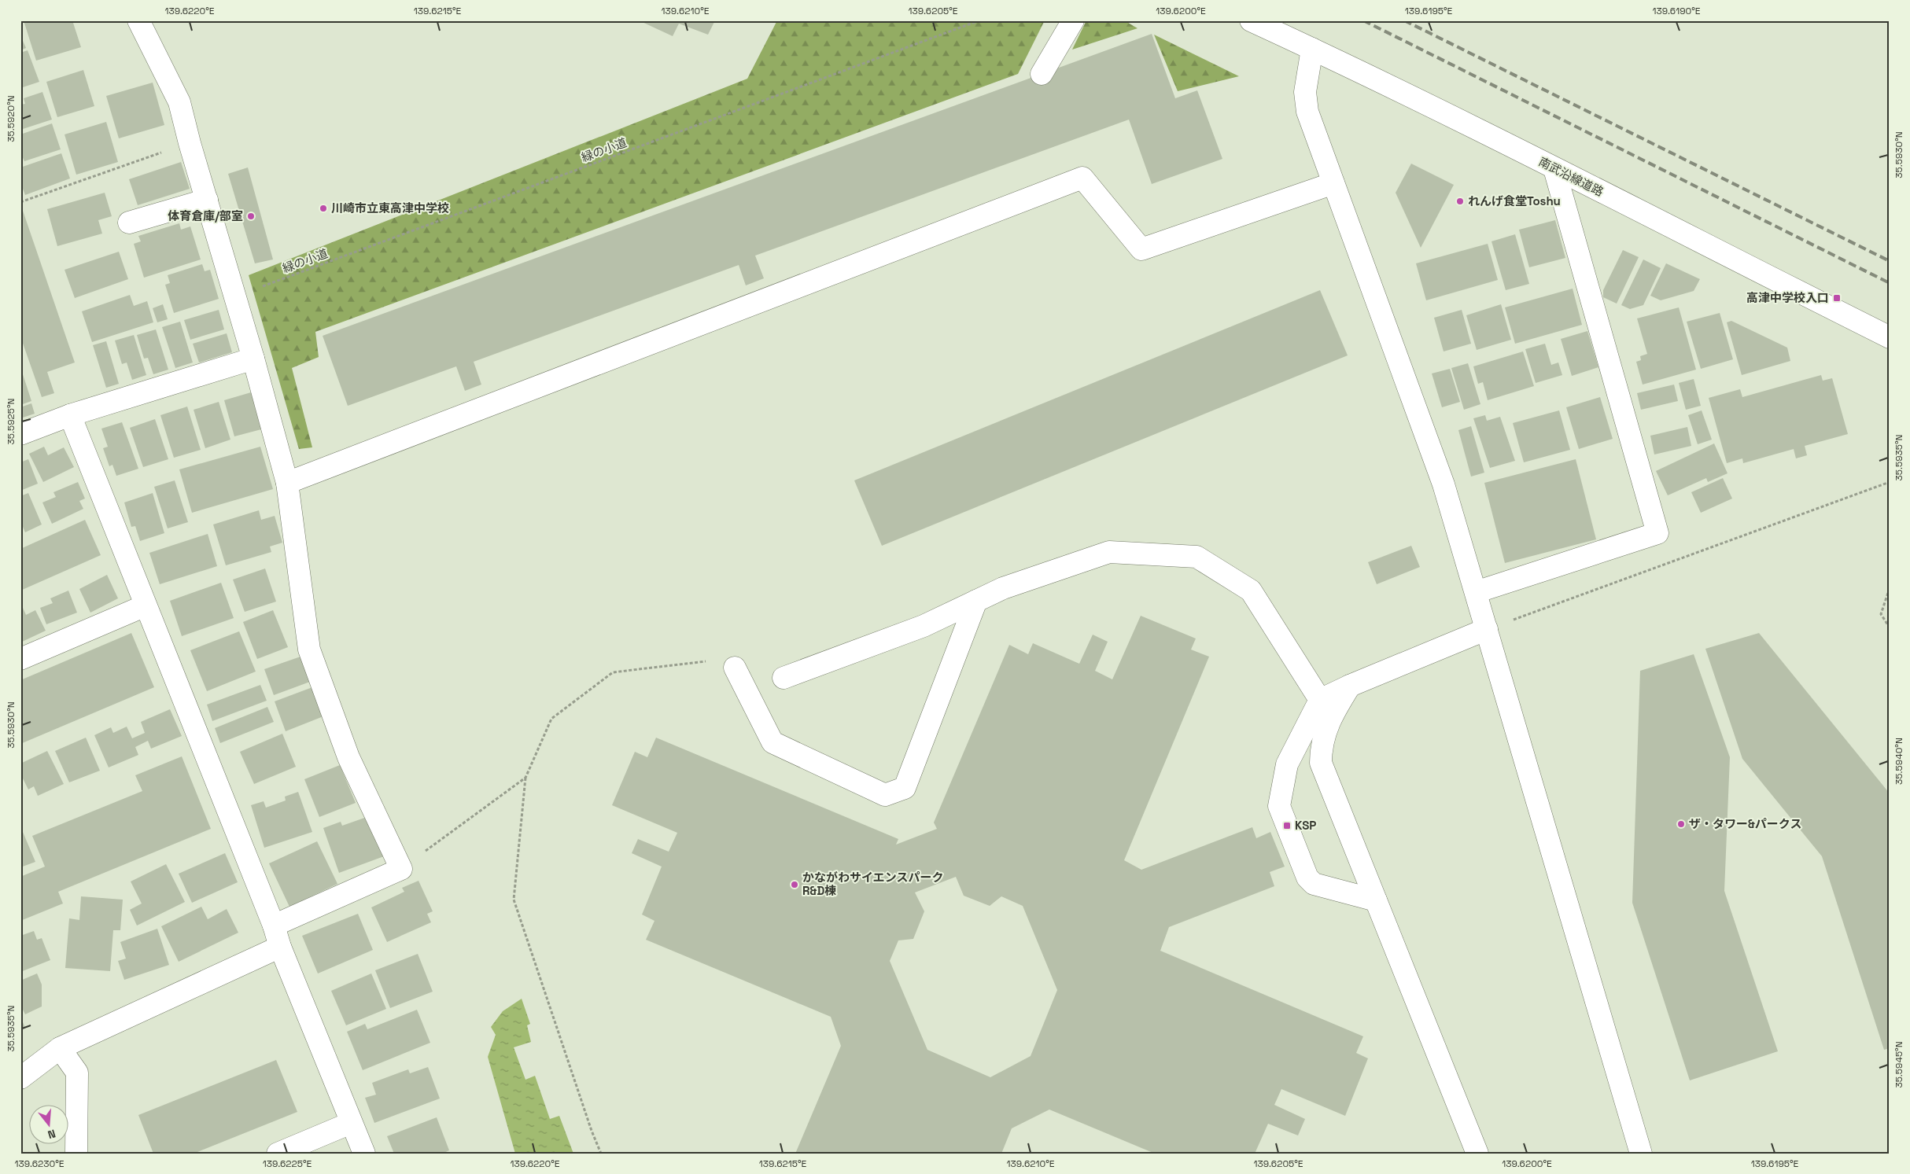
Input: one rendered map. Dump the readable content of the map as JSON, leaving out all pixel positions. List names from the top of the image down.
{
  "streets": {
    "street": ["南武沿線道路"],
    "path": ["緑の小道"]
  },
  "places": {
    "other": [
      "れんげ食堂Toshu",
      "川崎市立東高津中学校",
      "体育倉庫/部室",
      "ザ・タワー&パークス",
      "かながわサイエンスパーク R&D棟"
    ],
    "transit": ["高津中学校入口", "KSP"]
  },
  "north": "bottom",
  "coordinates": [
    "139.6220°E",
    "139.6215°E",
    "139.6210°E",
    "139.6205°E",
    "139.6200°E",
    "139.6195°E",
    "139.6190°E",
    "35.5920°N",
    "35.5930°N",
    "35.5925°N",
    "35.5935°N",
    "35.5940°N",
    "35.5945°N",
    "139.6230°E",
    "139.6225°E"
  ]
}
